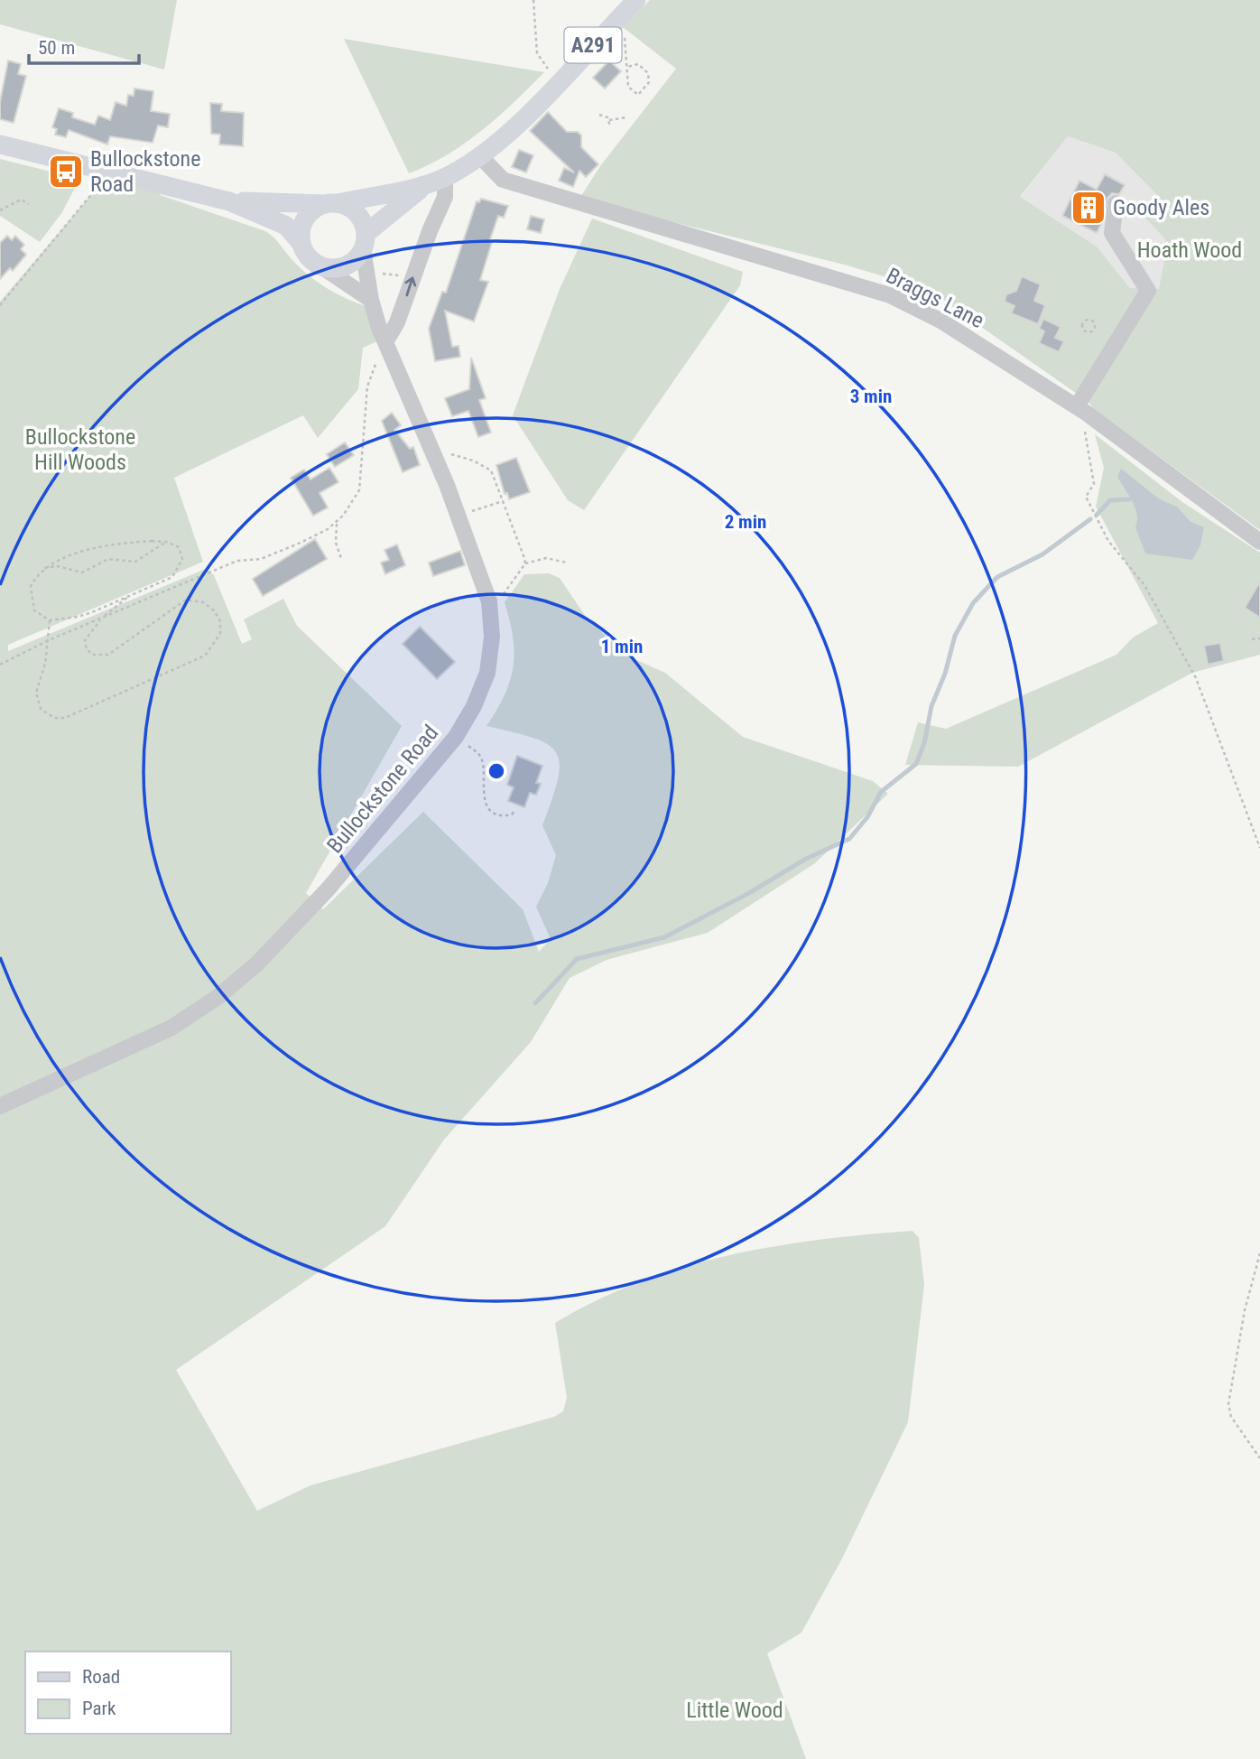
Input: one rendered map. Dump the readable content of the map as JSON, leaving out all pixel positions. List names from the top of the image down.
{
  "streets": {
    "main road": ["A291"],
    "street": ["Braggs Lane", "Bullockstone Road"]
  },
  "crossings": [
    ["A291", "Braggs Lane"],
    ["A291", "Bullockstone Road"]
  ],
  "parks": ["Hoath Wood", "Bullockstone Hill Woods", "Little Wood"],
  "places": {
    "bus stop": ["Bullockstone Road"],
    "building": ["Goody Ales"]
  },
  "legend": ["Road", "Park"],
  "scale_bar": "50 m",
  "rings": ["3 min", "2 min", "1 min"]
}
